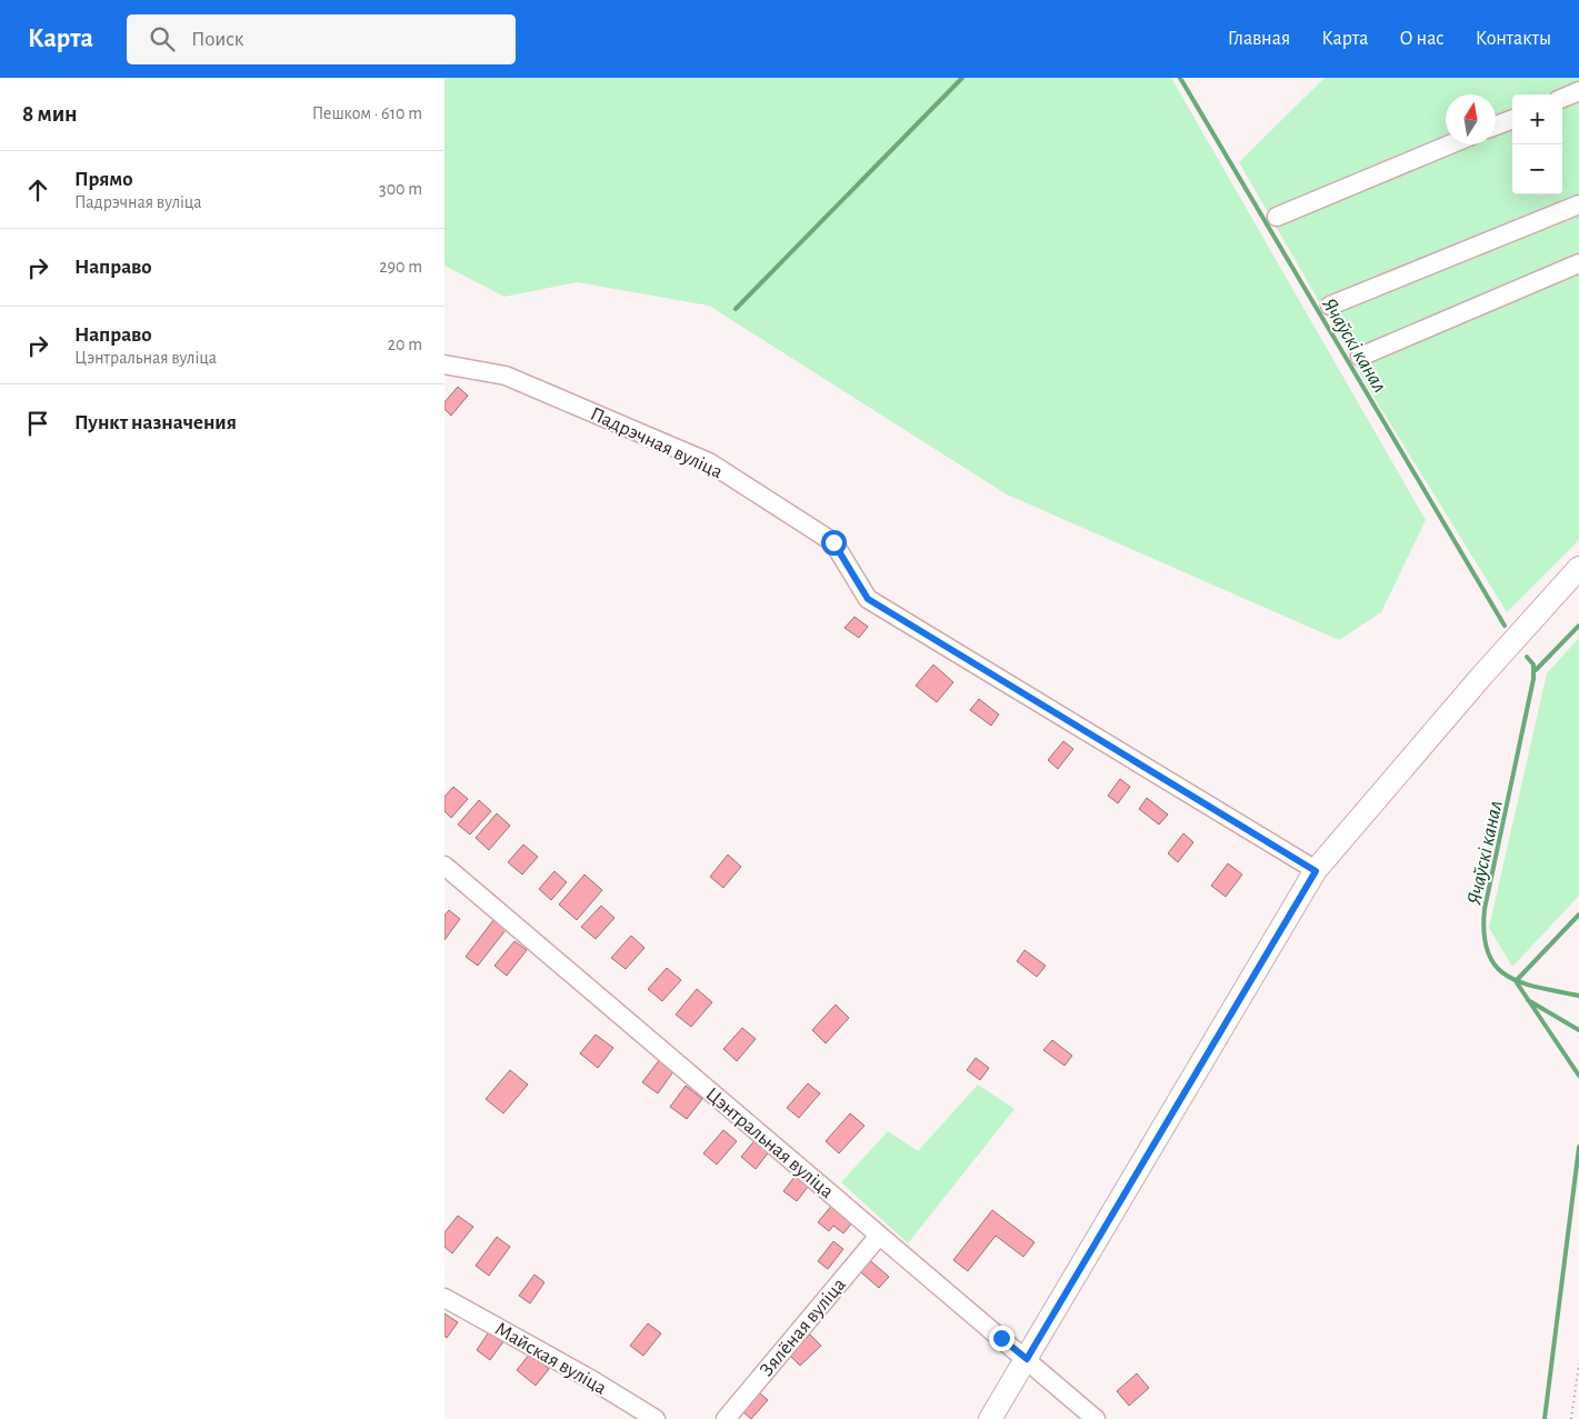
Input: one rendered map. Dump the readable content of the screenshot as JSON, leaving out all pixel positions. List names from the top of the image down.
{
  "streets": {
    "street": [
      "Падрэчная вуліца",
      "Цэнтральная вуліца",
      "Зялёная вуліца",
      "Майская вуліца"
    ]
  },
  "crossings": [
    ["Цэнтральная вуліца", "Зялёная вуліца"]
  ],
  "water": ["Ячаўскі канал"],
  "north": "top",
  "page": {
    "header": "Карта",
    "search": "Поиск",
    "nav": [
      "Главная",
      "Карта",
      "О нас",
      "Контакты"
    ],
    "heading": ["8 мин", "Пешком · 610 m"],
    "map_buttons": ["+", "−"],
    "list": [
      ["Прямо", "Падрэчная вуліца", "300 m"],
      ["Направо", "290 m"],
      ["Направо", "Цэнтральная вуліца", "20 m"],
      "Пункт назначения"
    ]
  }
}
